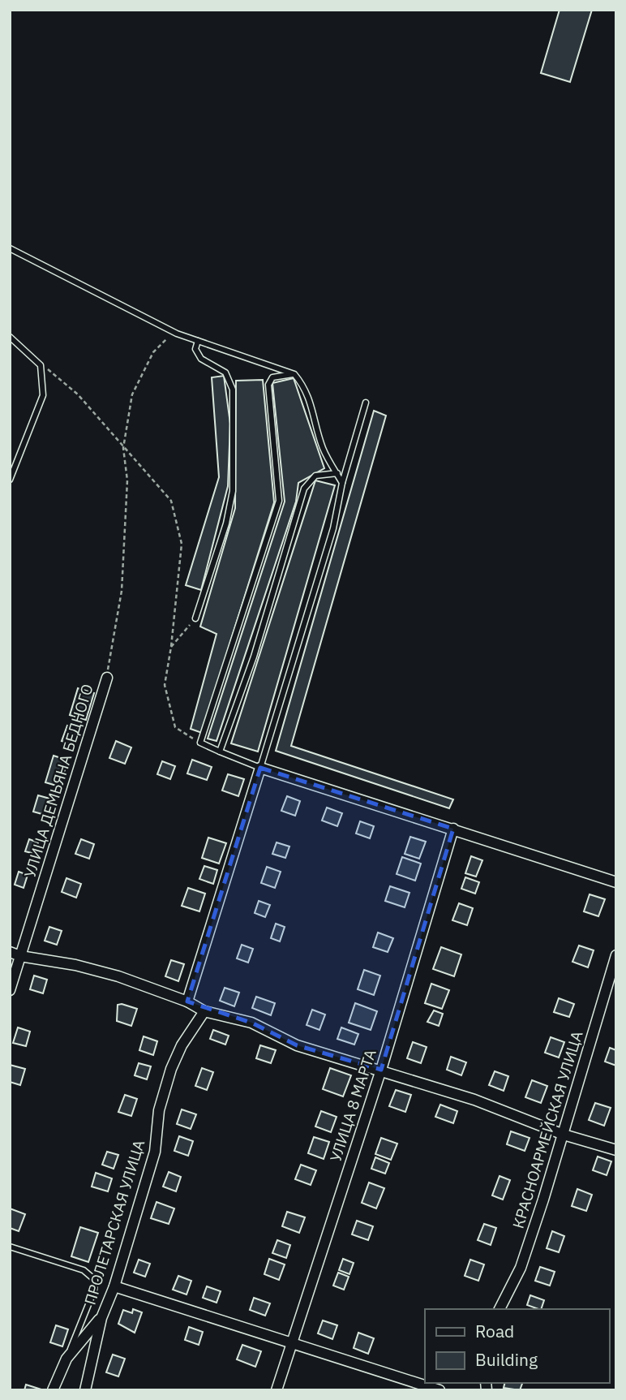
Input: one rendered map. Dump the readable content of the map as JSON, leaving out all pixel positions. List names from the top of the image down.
{
  "streets": {
    "street": [
      "УЛИЦА ДЕМЬЯНА БЕДНОГО",
      "УЛИЦА 8 МАРТА",
      "КРАСНОАРМЕЙСКАЯ УЛИЦА",
      "ПРОЛЕТАРСКАЯ УЛИЦА"
    ]
  },
  "legend": ["Road", "Building"]
}
